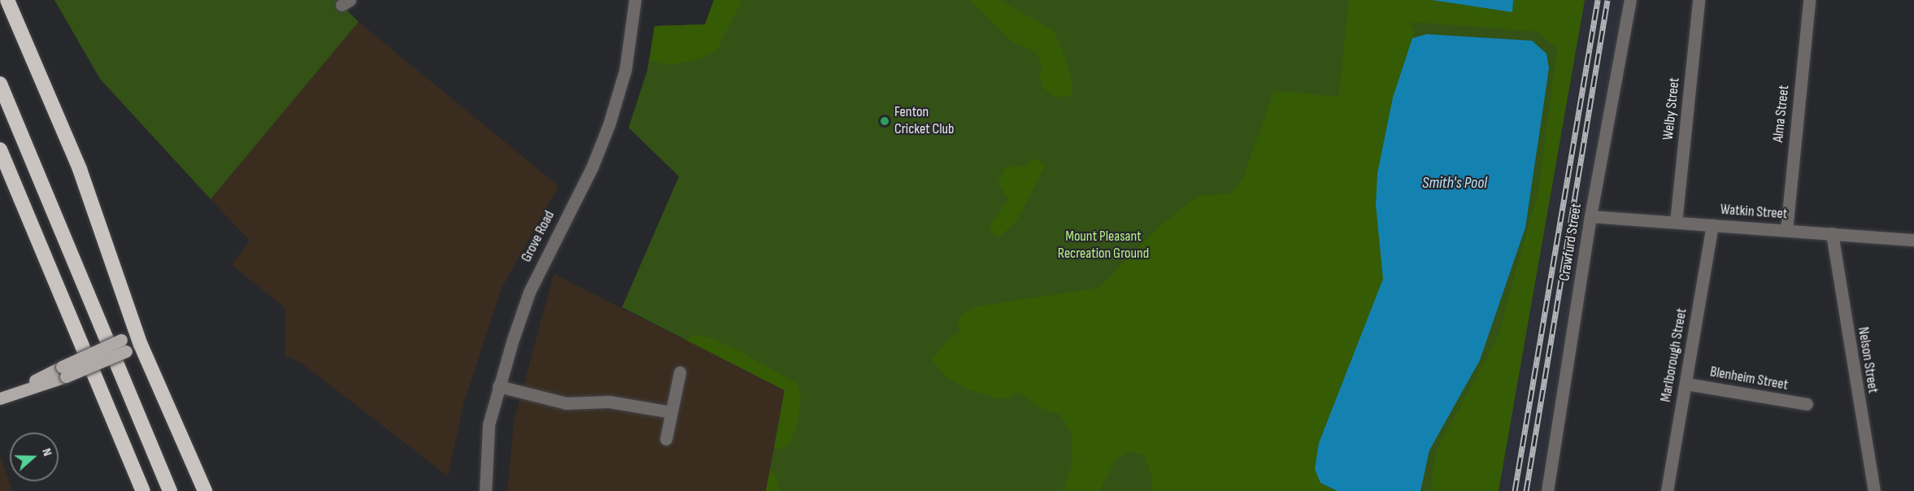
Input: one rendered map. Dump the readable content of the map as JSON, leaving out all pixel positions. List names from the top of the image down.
{
  "streets": {
    "street": [
      "Welby Street",
      "Alma Street",
      "Watkin Street",
      "Grove Road",
      "Crawfurd Street",
      "Marlborough Street",
      "Nelson Street",
      "Blenheim Street"
    ]
  },
  "crossings": [
    ["Welby Street", "Watkin Street"],
    ["Alma Street", "Watkin Street"],
    ["Watkin Street", "Crawfurd Street"],
    ["Watkin Street", "Marlborough Street"],
    ["Watkin Street", "Nelson Street"],
    ["Marlborough Street", "Blenheim Street"]
  ],
  "water": ["Smith's Pool"],
  "parks": ["Mount Pleasant Recreation Ground"],
  "places": ["Fenton Cricket Club"],
  "north": "right"
}
